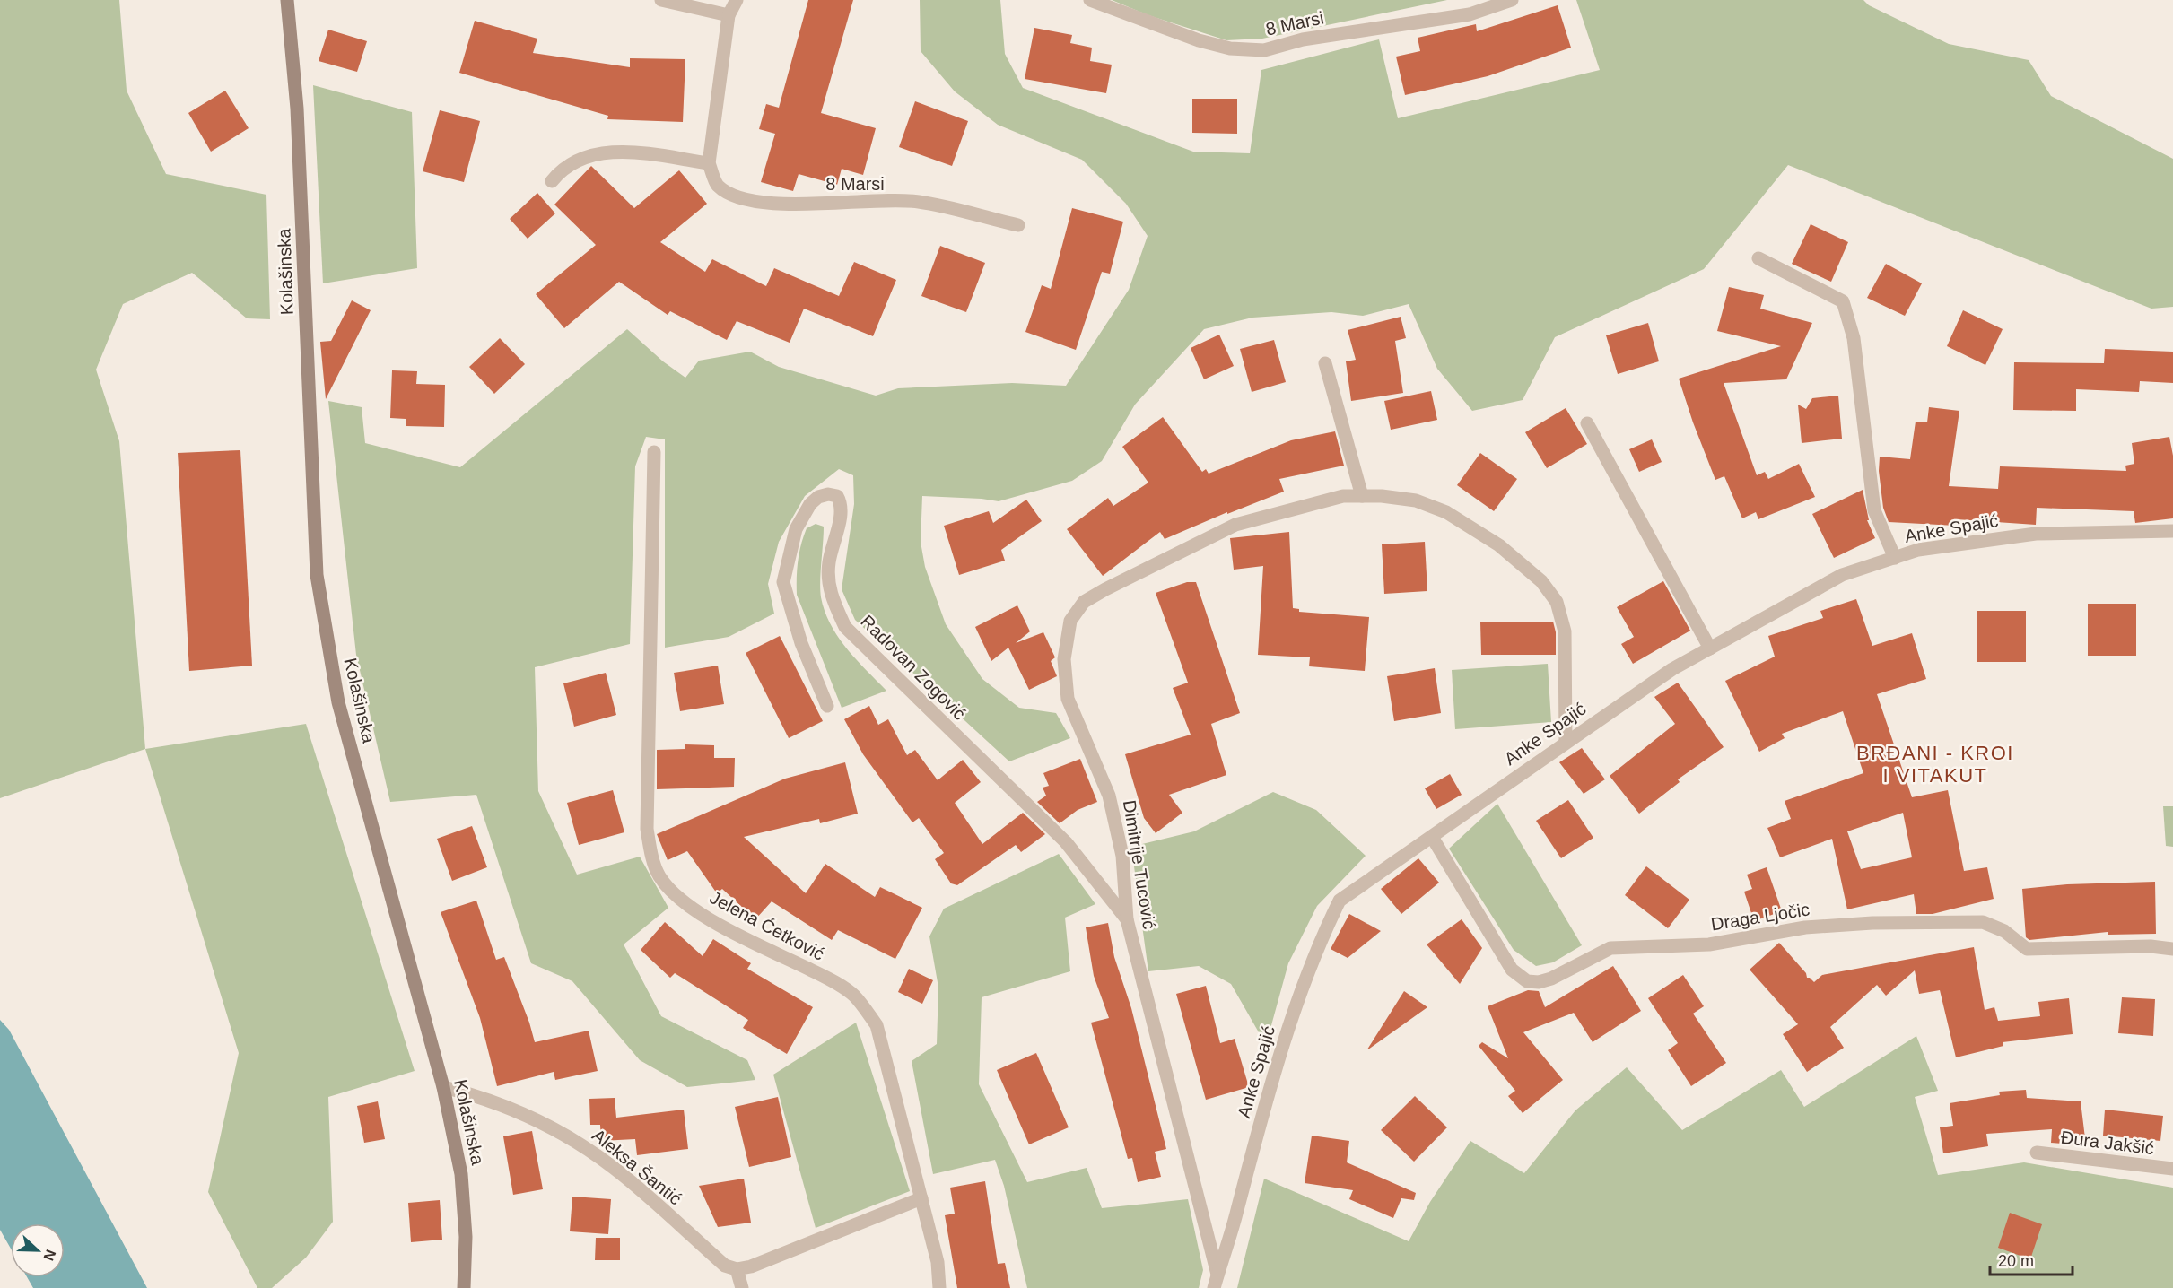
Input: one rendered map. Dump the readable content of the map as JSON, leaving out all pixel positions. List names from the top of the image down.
{
  "streets": {
    "main road": ["Kolašinska"],
    "street": [
      "8 Marsi",
      "Anke Spajić",
      "Radovan Zogović",
      "Dimitrije Tucović",
      "Draga Ljočic",
      "Jelena Ćetković",
      "Ðura Jakšić",
      "Aleksa Šantić"
    ]
  },
  "crossings": [
    ["Kolašinska", "Aleksa Šantić"],
    ["Anke Spajić", "Dimitrije Tucović"],
    ["Anke Spajić", "Draga Ljočic"],
    ["Radovan Zogović", "Dimitrije Tucović"]
  ],
  "districts": ["BRĐANI - KROI I VITAKUT"],
  "scale_bar": "20 m",
  "north": "right"
}
